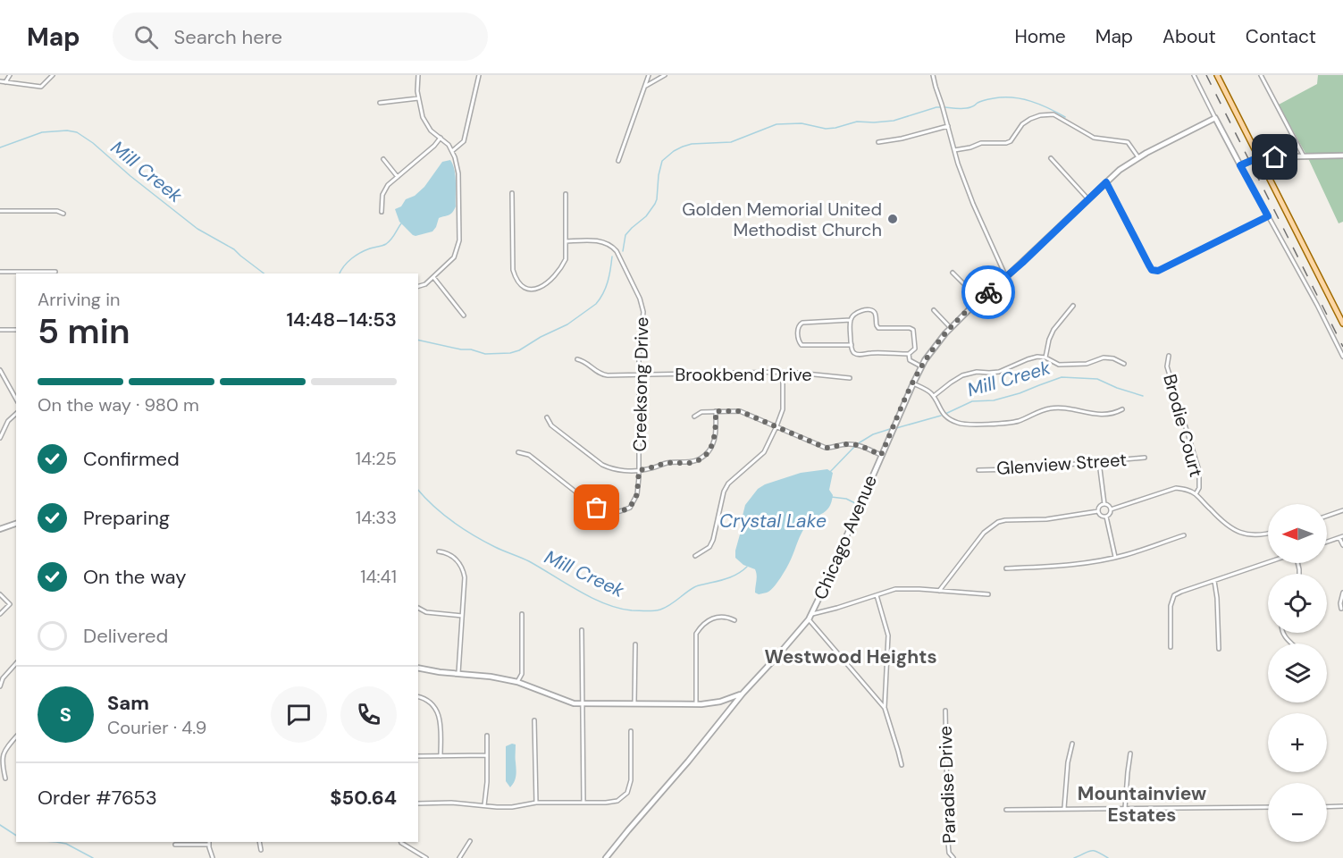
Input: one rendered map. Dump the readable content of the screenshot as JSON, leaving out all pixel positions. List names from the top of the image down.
{
  "streets": {
    "street": [
      "Brookbend Drive",
      "Creeksong Drive",
      "Brodie Court",
      "Glenview Street",
      "Chicago Avenue",
      "Paradise Drive"
    ]
  },
  "crossings": [
    ["Brookbend Drive", "Creeksong Drive"]
  ],
  "districts": ["Westwood Heights", "Mountainview Estates"],
  "water": ["Mill Creek", "Crystal Lake"],
  "places": ["Golden Memorial United Methodist Church"],
  "north": "left",
  "page": {
    "header": "Map",
    "search": "Search here",
    "nav": [
      "Home",
      "Map",
      "About",
      "Contact"
    ],
    "heading": ["5 min", "Arriving in", "14:48–14:53"],
    "panel": [
      "Sam",
      "Courier · 4.9",
      "Order #7653",
      "$50.64"
    ],
    "bar": "On the way · 980 m",
    "list": [
      ["Confirmed", "14:25"],
      ["Preparing", "14:33"],
      ["On the way", "14:41"],
      "Delivered"
    ],
    "map_buttons": ["+", "−"],
    "round": "S"
  }
}
